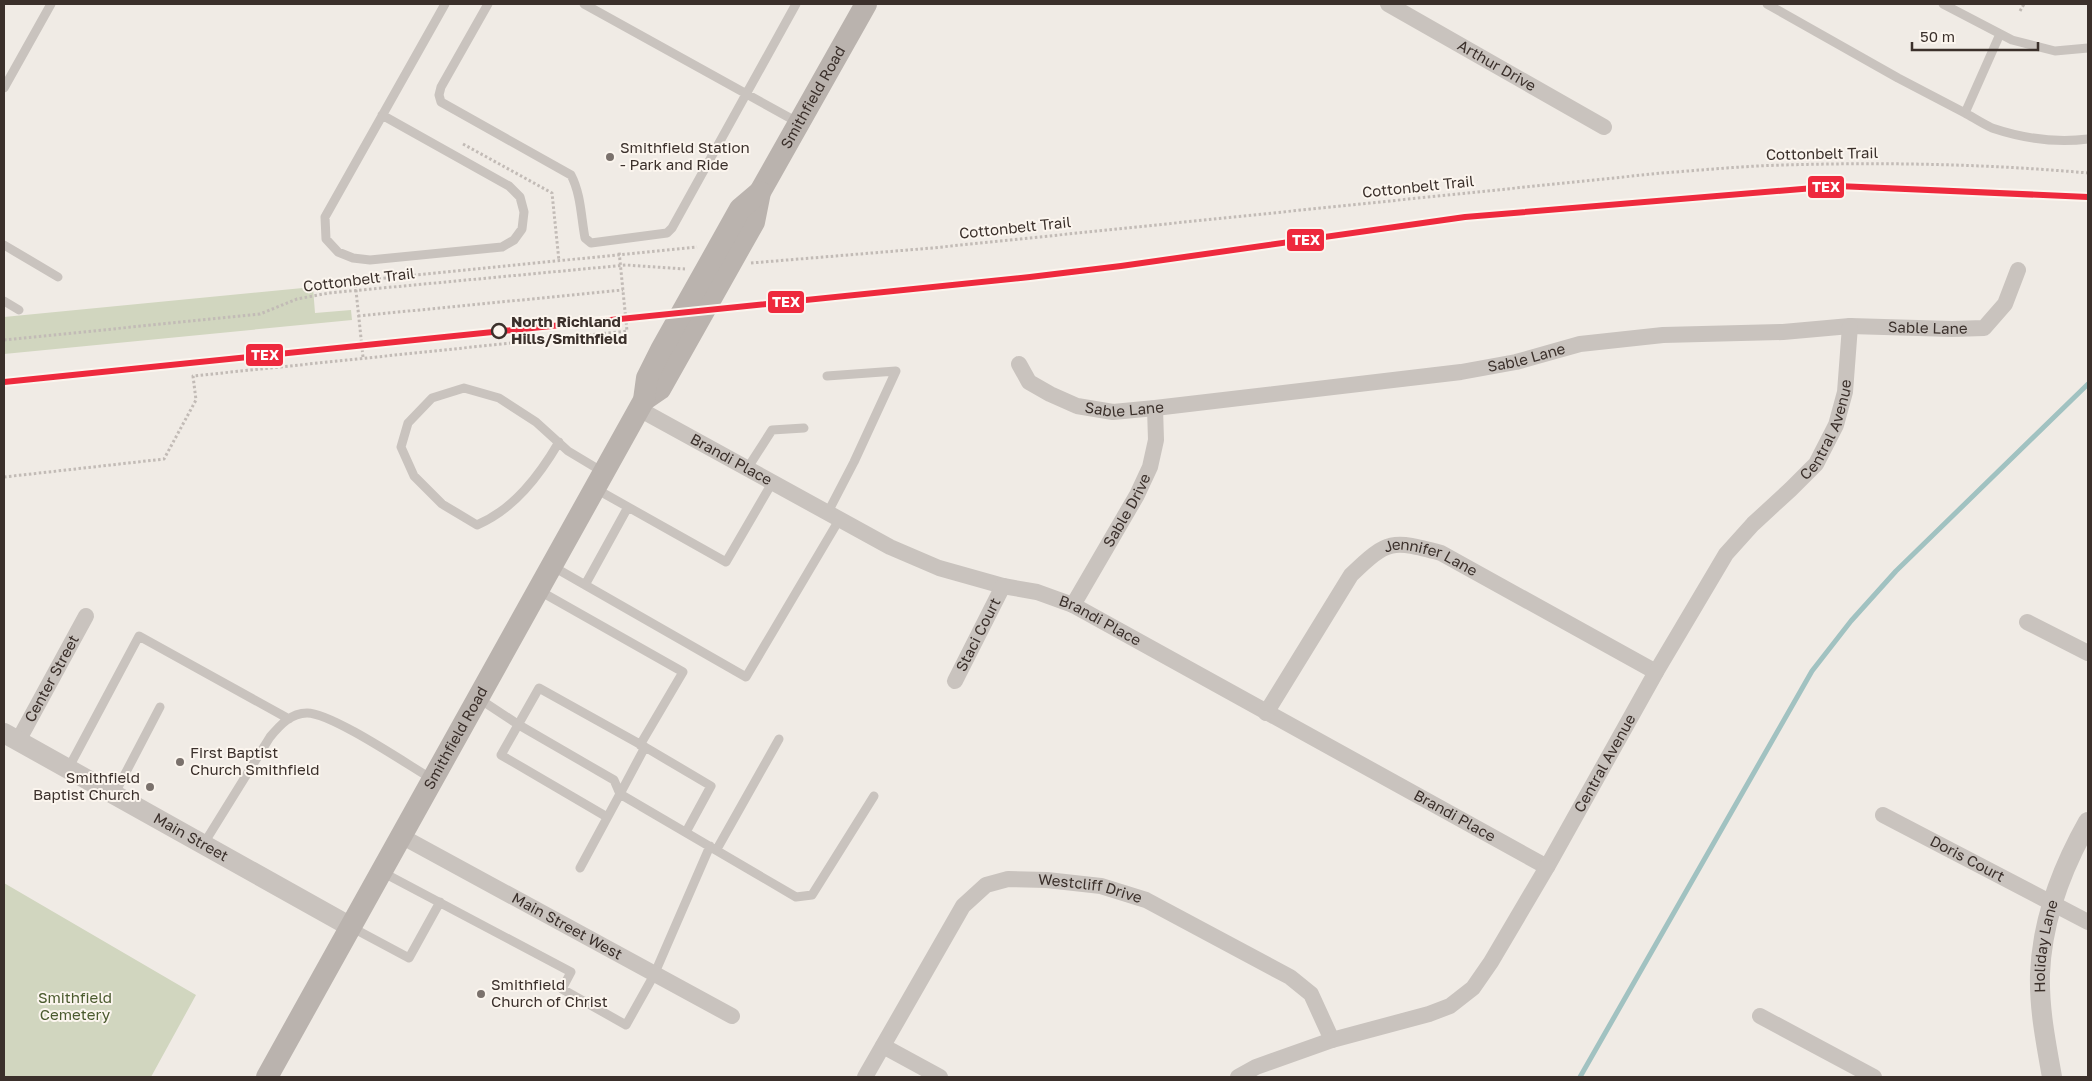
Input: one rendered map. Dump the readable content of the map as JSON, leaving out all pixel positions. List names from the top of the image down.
{
  "streets": {
    "main road": ["Smithfield Road"],
    "street": [
      "Arthur Drive",
      "Sable Lane",
      "Central Avenue",
      "Brandi Place",
      "Sable Drive",
      "Jennifer Lane",
      "Staci Court",
      "Center Street",
      "Main Street",
      "Doris Court",
      "Westcliff Drive",
      "Main Street West",
      "Holiday Lane"
    ],
    "path": ["Cottonbelt Trail"]
  },
  "crossings": [
    ["Smithfield Road", "Brandi Place"],
    ["Smithfield Road", "Main Street"],
    ["Smithfield Road", "Main Street West"],
    ["Sable Lane", "Central Avenue"],
    ["Sable Lane", "Sable Drive"],
    ["Central Avenue", "Brandi Place"],
    ["Central Avenue", "Jennifer Lane"],
    ["Central Avenue", "Westcliff Drive"],
    ["Brandi Place", "Sable Drive"],
    ["Brandi Place", "Jennifer Lane"],
    ["Brandi Place", "Staci Court"],
    ["Center Street", "Main Street"],
    ["Doris Court", "Holiday Lane"]
  ],
  "parks": ["Smithfield Cemetery"],
  "places": [
    "Smithfield Station - Park and Ride",
    "North Richland Hills/Smithfield",
    "First Baptist Church Smithfield",
    "Smithfield Baptist Church",
    "Smithfield Church of Christ"
  ],
  "lines": ["transit line TEX"],
  "scale_bar": "50 m"
}
